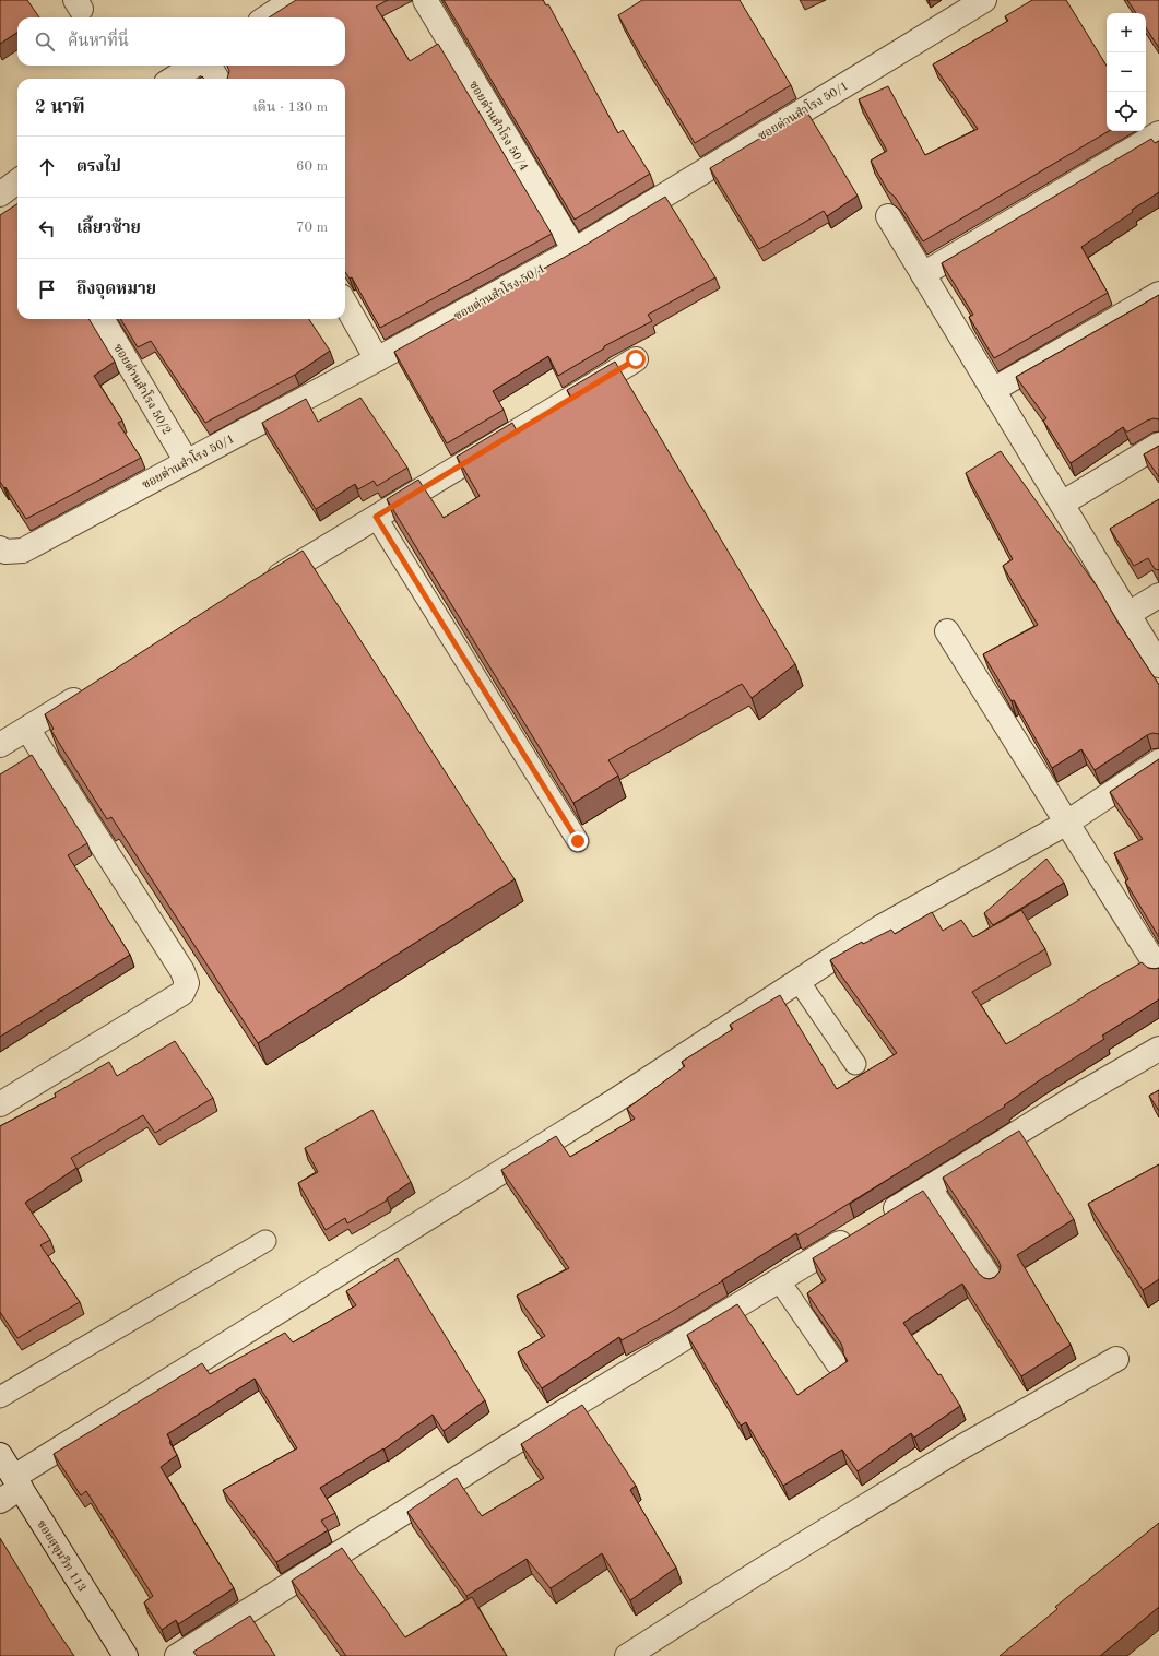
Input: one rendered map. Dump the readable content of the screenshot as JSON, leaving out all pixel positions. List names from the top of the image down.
{
  "streets": {
    "street": [
      "ซอยด่านสำโรง 50/1",
      "ซอยด่านสำโรง 50/4",
      "ซอยด่านสำโรง 50/2",
      "ซอยสุขุมวิท 113"
    ]
  },
  "crossings": [
    ["ซอยด่านสำโรง 50/1", "ซอยด่านสำโรง 50/4"],
    ["ซอยด่านสำโรง 50/1", "ซอยด่านสำโรง 50/2"]
  ],
  "page": {
    "map_buttons": ["+", "−"],
    "search": "ค้นหาที่นี่",
    "heading": ["2 นาที", "เดิน · 130 m"],
    "list": [
      ["ตรงไป", "60 m"],
      ["เลี้ยวซ้าย", "70 m"],
      "ถึงจุดหมาย"
    ]
  }
}
